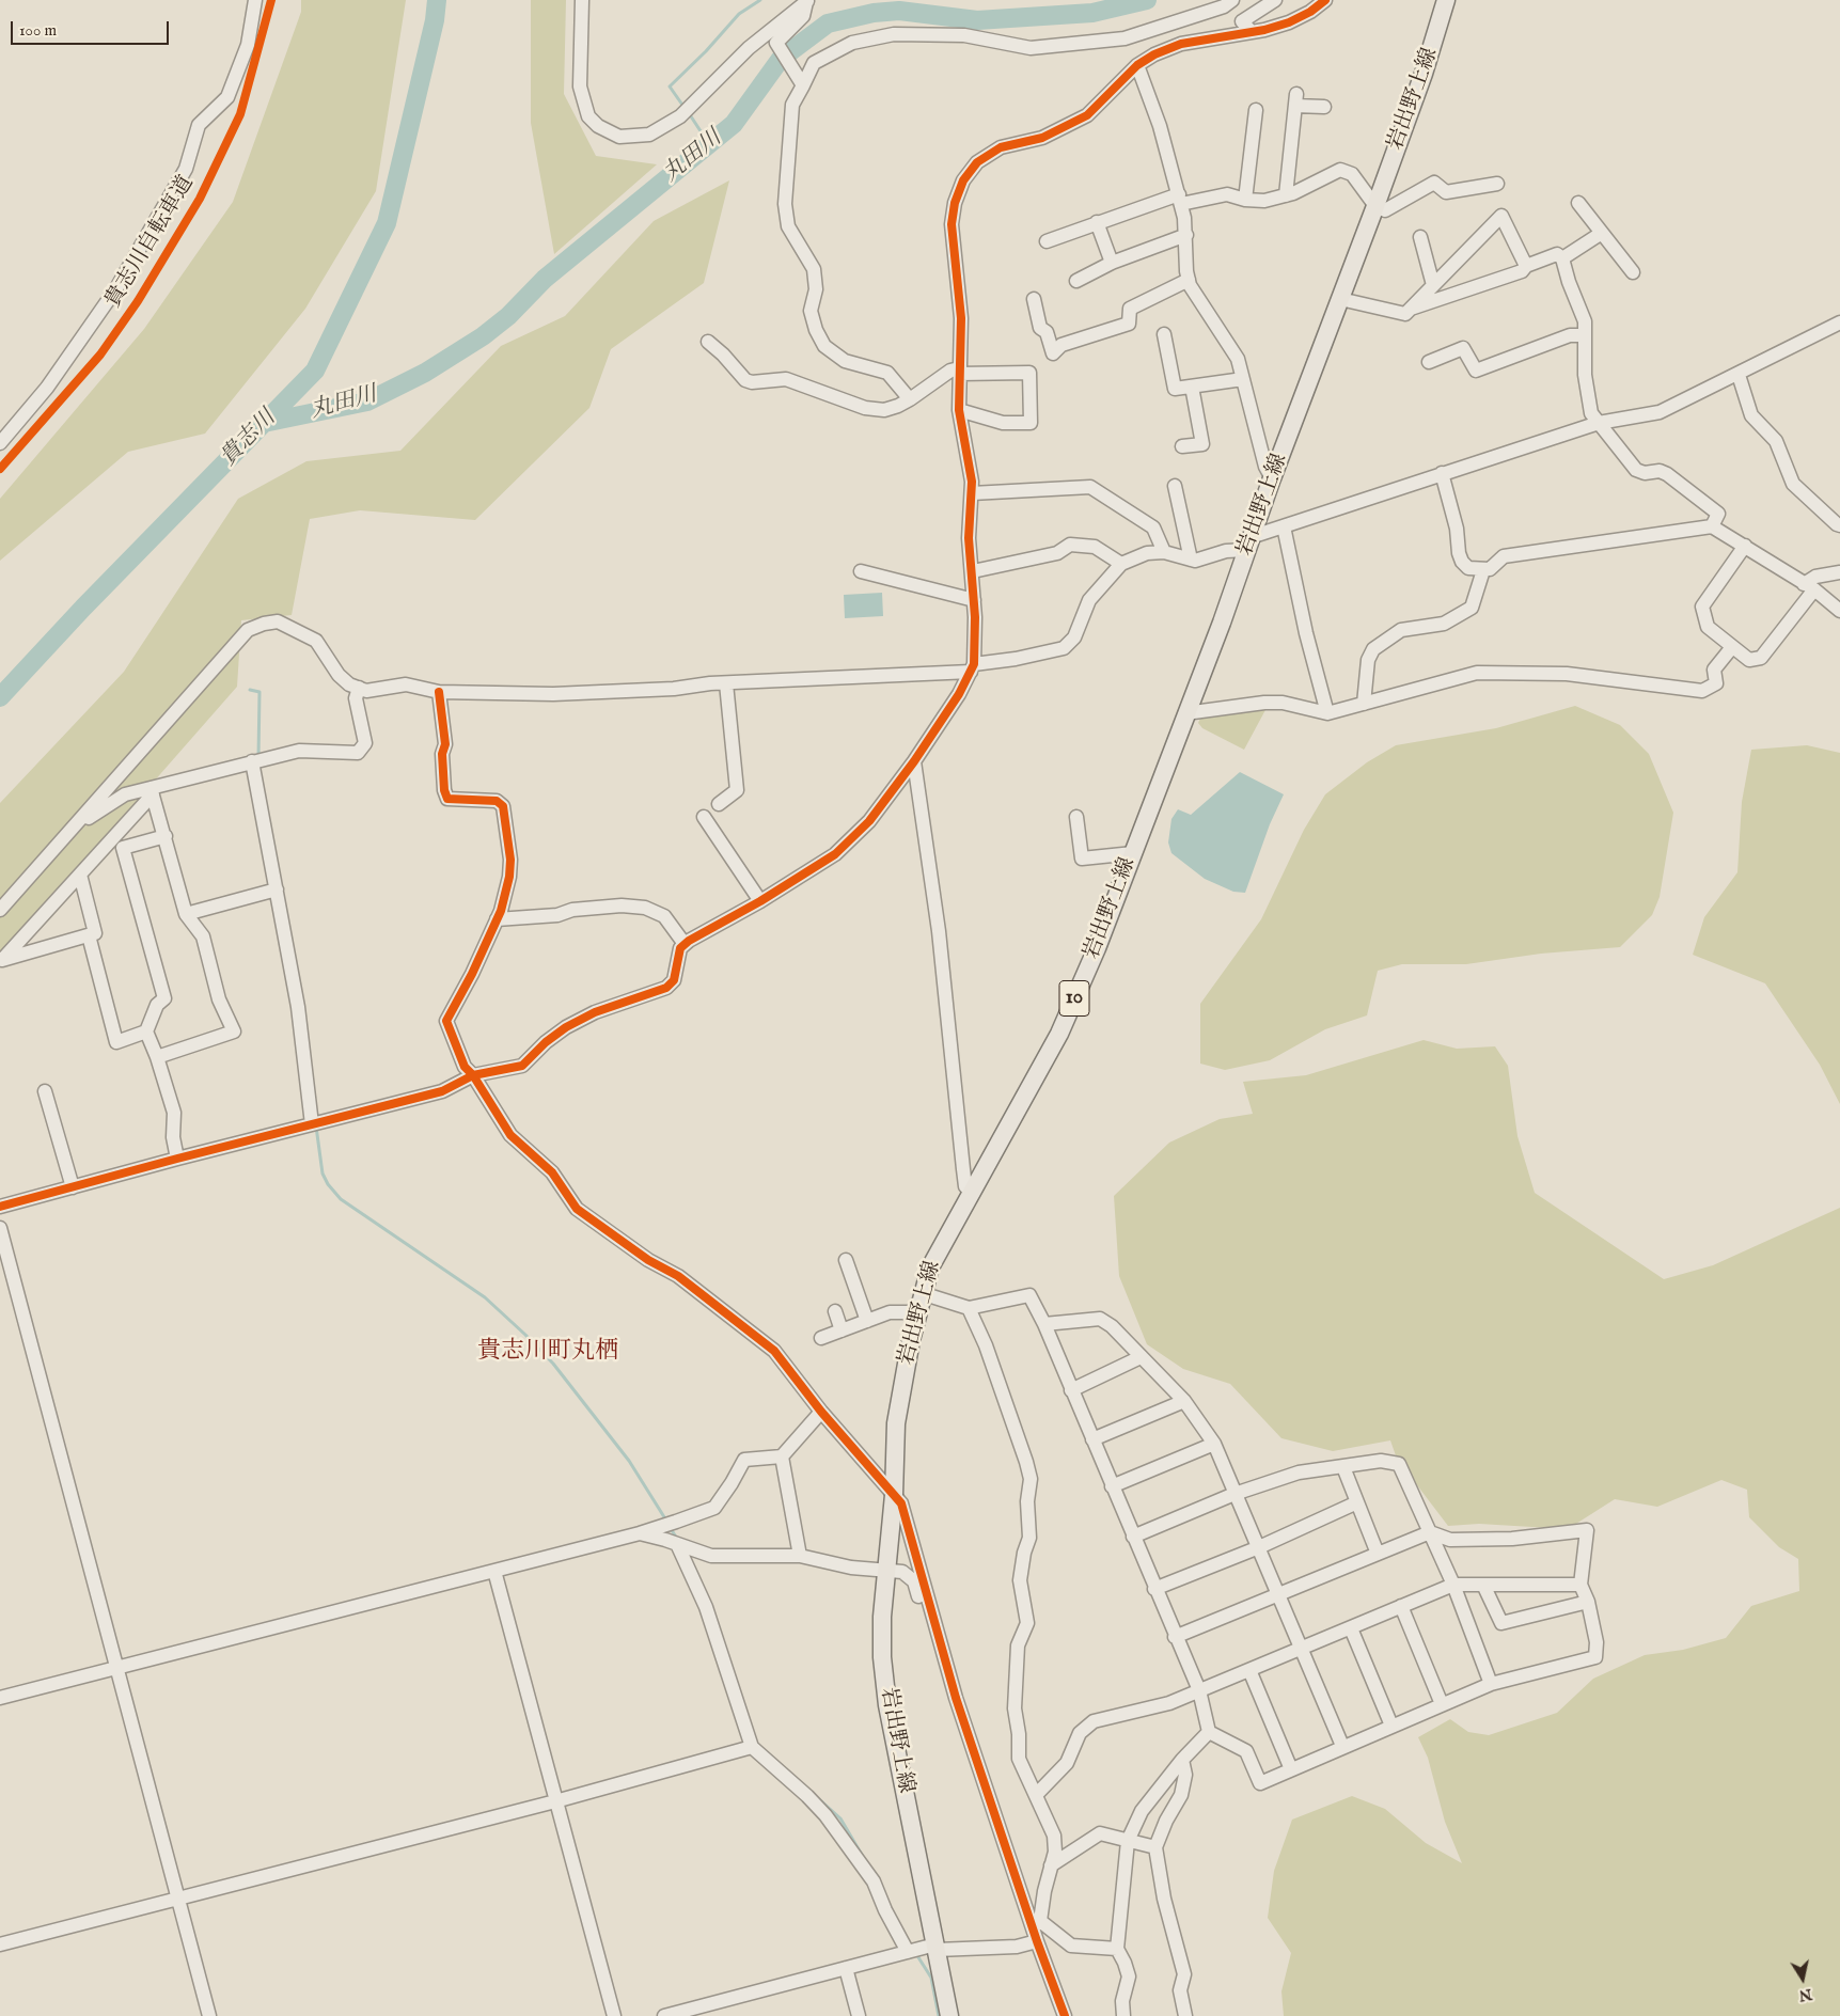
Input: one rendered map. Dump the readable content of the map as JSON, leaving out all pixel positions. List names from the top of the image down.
{
  "streets": {
    "main road": ["岩出野上線", "10"],
    "cycle path": ["貴志川自転車道"]
  },
  "districts": ["貴志川町丸栖"],
  "water": ["丸田川", "貴志川"],
  "scale_bar": "100 m",
  "north": "bottom"
}
